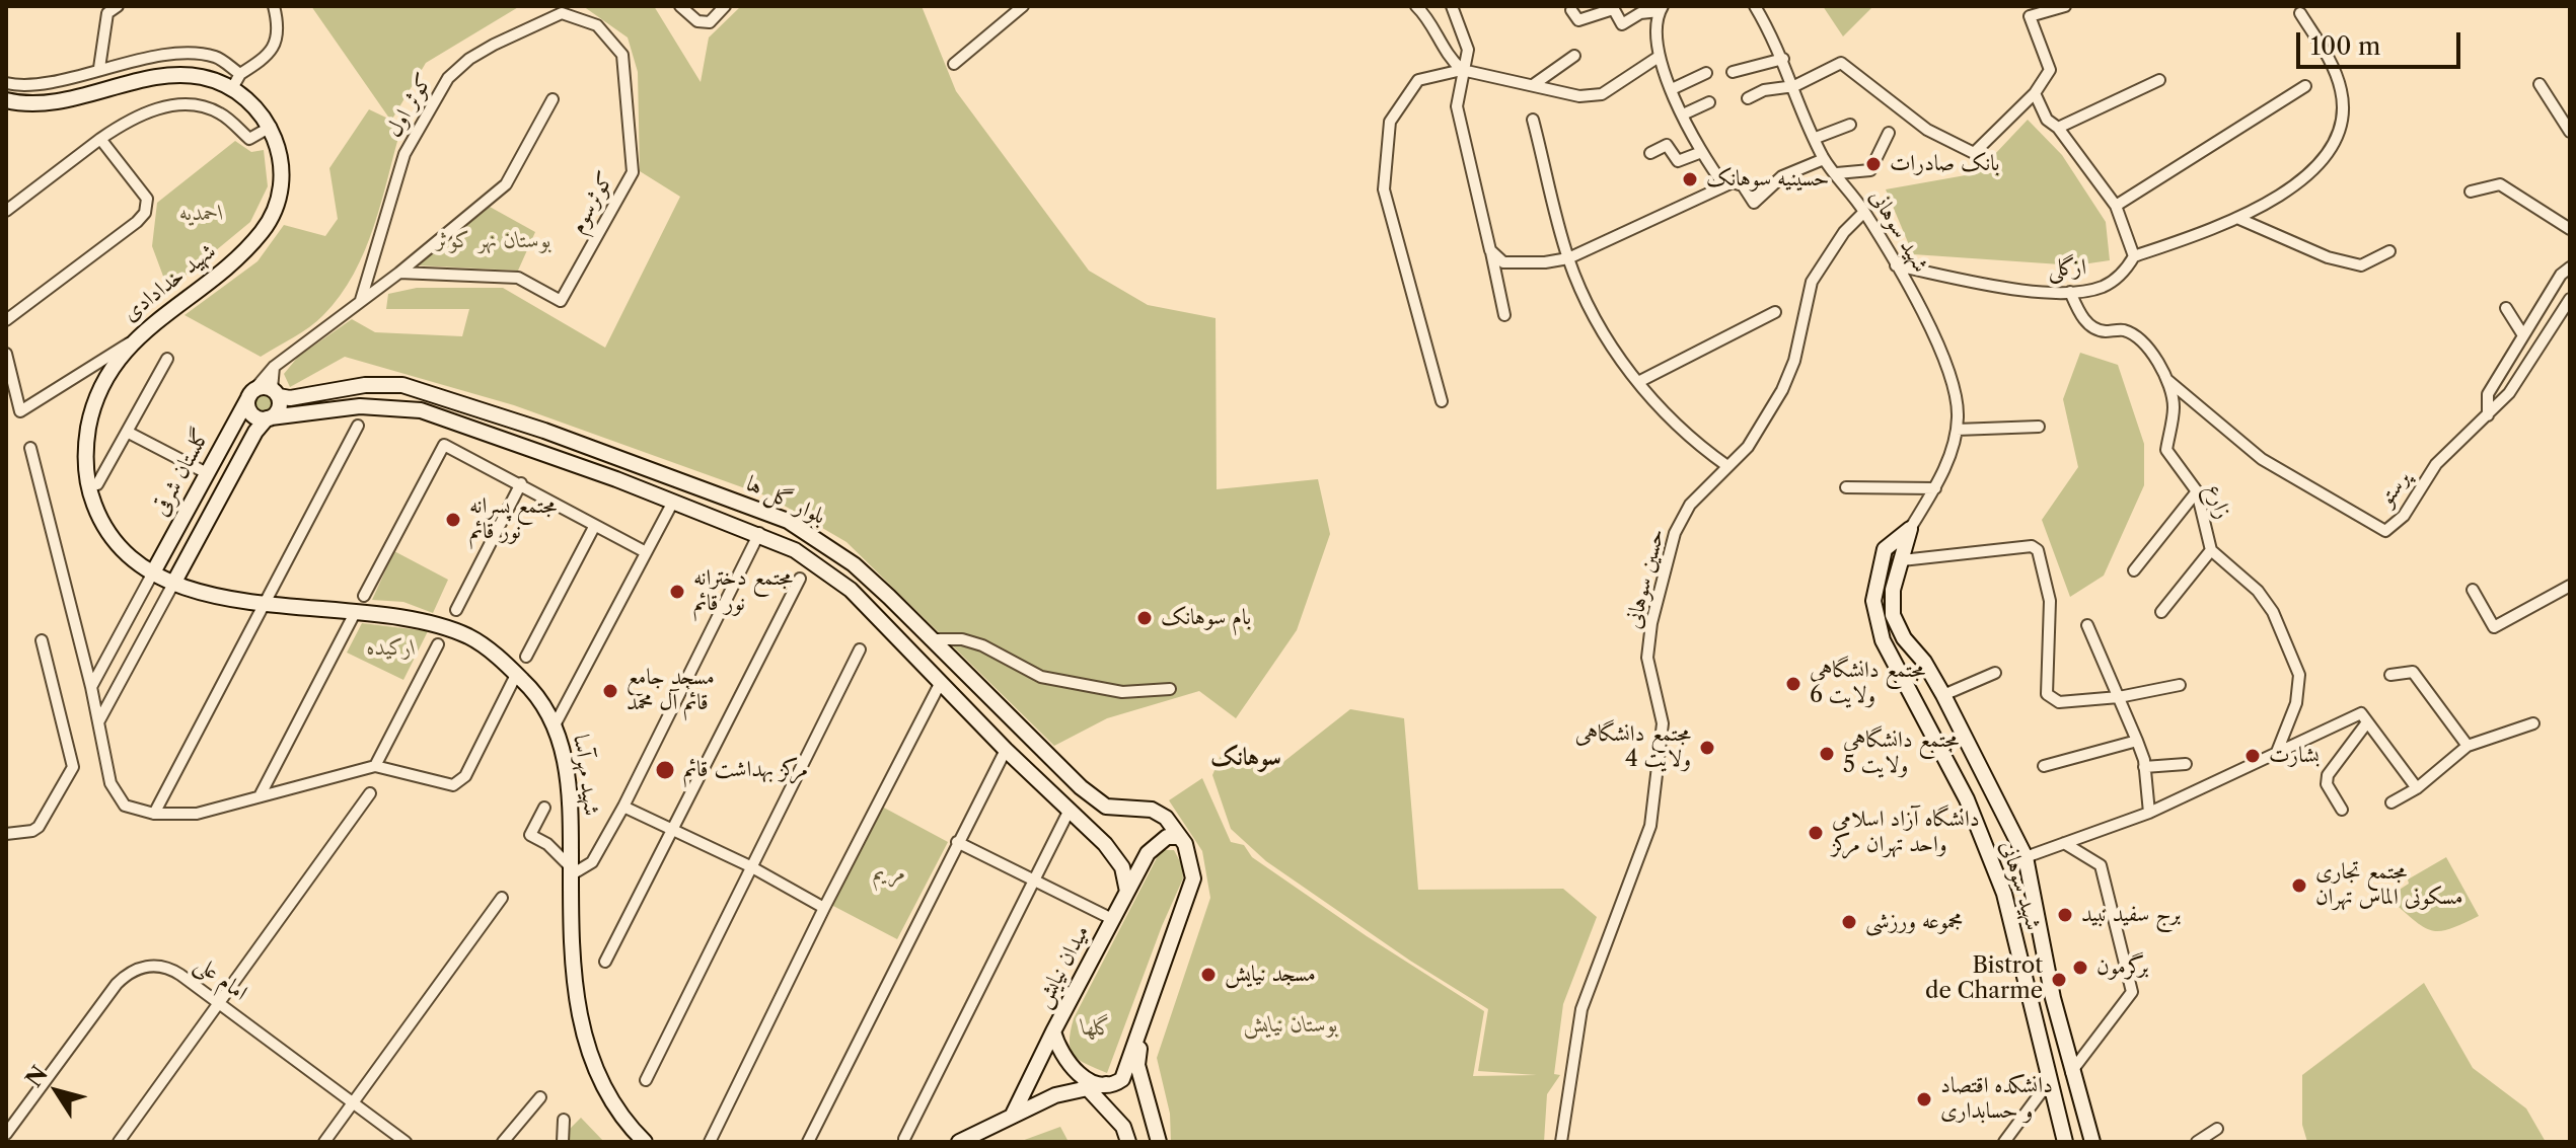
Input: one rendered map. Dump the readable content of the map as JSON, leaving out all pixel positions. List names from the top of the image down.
{
  "streets": {
    "main road": [
      "شهید سوهانی",
      "شهید خدادادی",
      "گلستان شرقی",
      "بلوار گل ها",
      "شهید مهرآسا",
      "میدان نیایش"
    ],
    "street": [
      "کوثر اول",
      "کوثرسوم",
      "ازگلی",
      "پرستو",
      "زارع",
      "حسین سوهانی",
      "امام علی"
    ]
  },
  "crossings": [
    ["کوثر اول", "کوثرسوم"],
    ["شهید سوهانی", "ازگلی"],
    ["شهید سوهانی", "حسین سوهانی"],
    ["ازگلی", "زارع"],
    ["شهید خدادادی", "گلستان شرقی"],
    ["شهید خدادادی", "شهید مهرآسا"],
    ["گلستان شرقی", "بلوار گل ها"],
    ["گلستان شرقی", "شهید مهرآسا"],
    ["پرستو", "زارع"],
    ["بلوار گل ها", "میدان نیایش"]
  ],
  "districts": ["سوهانک"],
  "parks": [
    "احمدیه",
    "بوستان نهر کوثر",
    "ارکیده",
    "مریم",
    "بوستان نیایش",
    "گلها"
  ],
  "places": [
    "بانک صادرات",
    "حسینیه سوهانک",
    "مجتمع پسرانه نور قائم",
    "مجتمع دخترانه نور قائم",
    "بام سوهانک",
    "مجتمع دانشگاهی ولایت 6",
    "مسجد جامع قائم آل محمد",
    "مجتمع دانشگاهی ولایت 4",
    "مجتمع دانشگاهی ولایت 5",
    "بشارت",
    "مرکز بهداشت قائم",
    "دانشگاه آزاد اسلامی واحد تهران مرکز",
    "مجتمع تجاری مسکونی الماس تهران",
    "برج سفید نبید",
    "مجموعه ورزشی",
    "برگرمون",
    "مسجد نیایش",
    "Bistrot de Charme",
    "دانشکده اقتصاد و حسابداری"
  ],
  "scale_bar": "100 m",
  "north": "top left"
}
